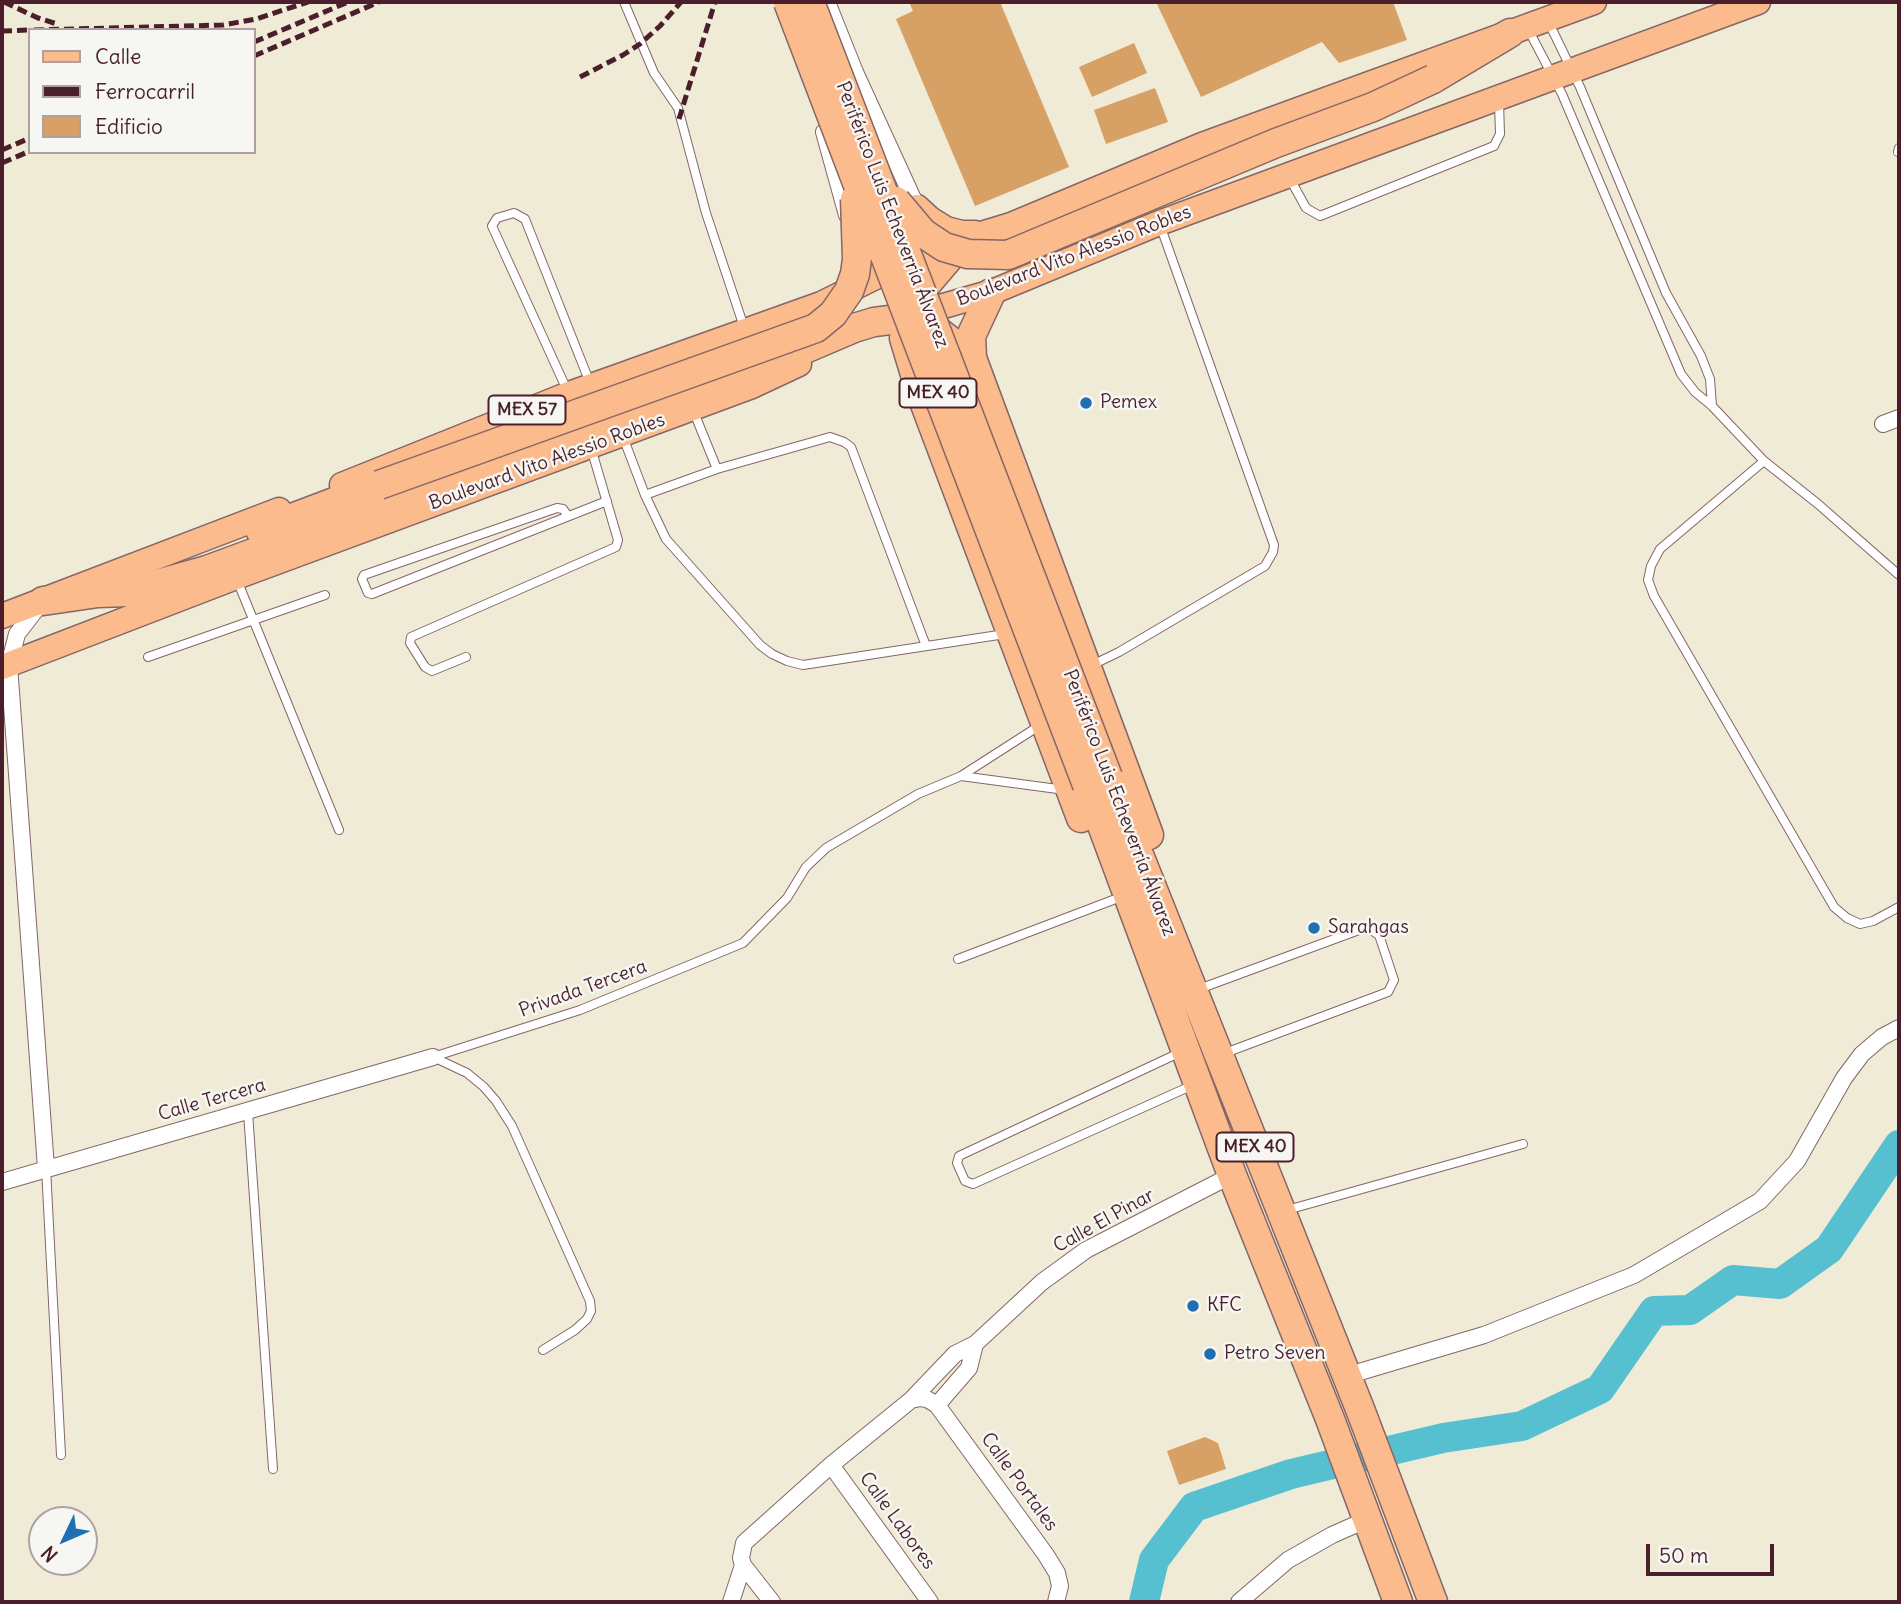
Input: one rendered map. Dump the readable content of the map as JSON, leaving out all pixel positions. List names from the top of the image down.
{
  "streets": {
    "highway": ["Periférico Luis Echeverría Álvarez", "MEX 40"],
    "main road": ["Boulevard Vito Alessio Robles", "MEX 57"],
    "street": [
      "Calle Tercera",
      "Calle El Pinar",
      "Calle Portales",
      "Calle Labores"
    ],
    "lane": ["Privada Tercera"]
  },
  "crossings": [
    ["Periférico Luis Echeverría Álvarez", "MEX 57"],
    ["Periférico Luis Echeverría Álvarez", "Calle El Pinar"],
    ["Privada Tercera", "Calle Tercera"],
    ["Calle El Pinar", "Calle Portales"],
    ["Calle El Pinar", "Calle Labores"]
  ],
  "places": [
    "Pemex",
    "Sarahgas",
    "KFC",
    "Petro Seven"
  ],
  "legend": ["Calle", "Ferrocarril", "Edificio"],
  "scale_bar": "50 m",
  "north": "bottom left"
}
